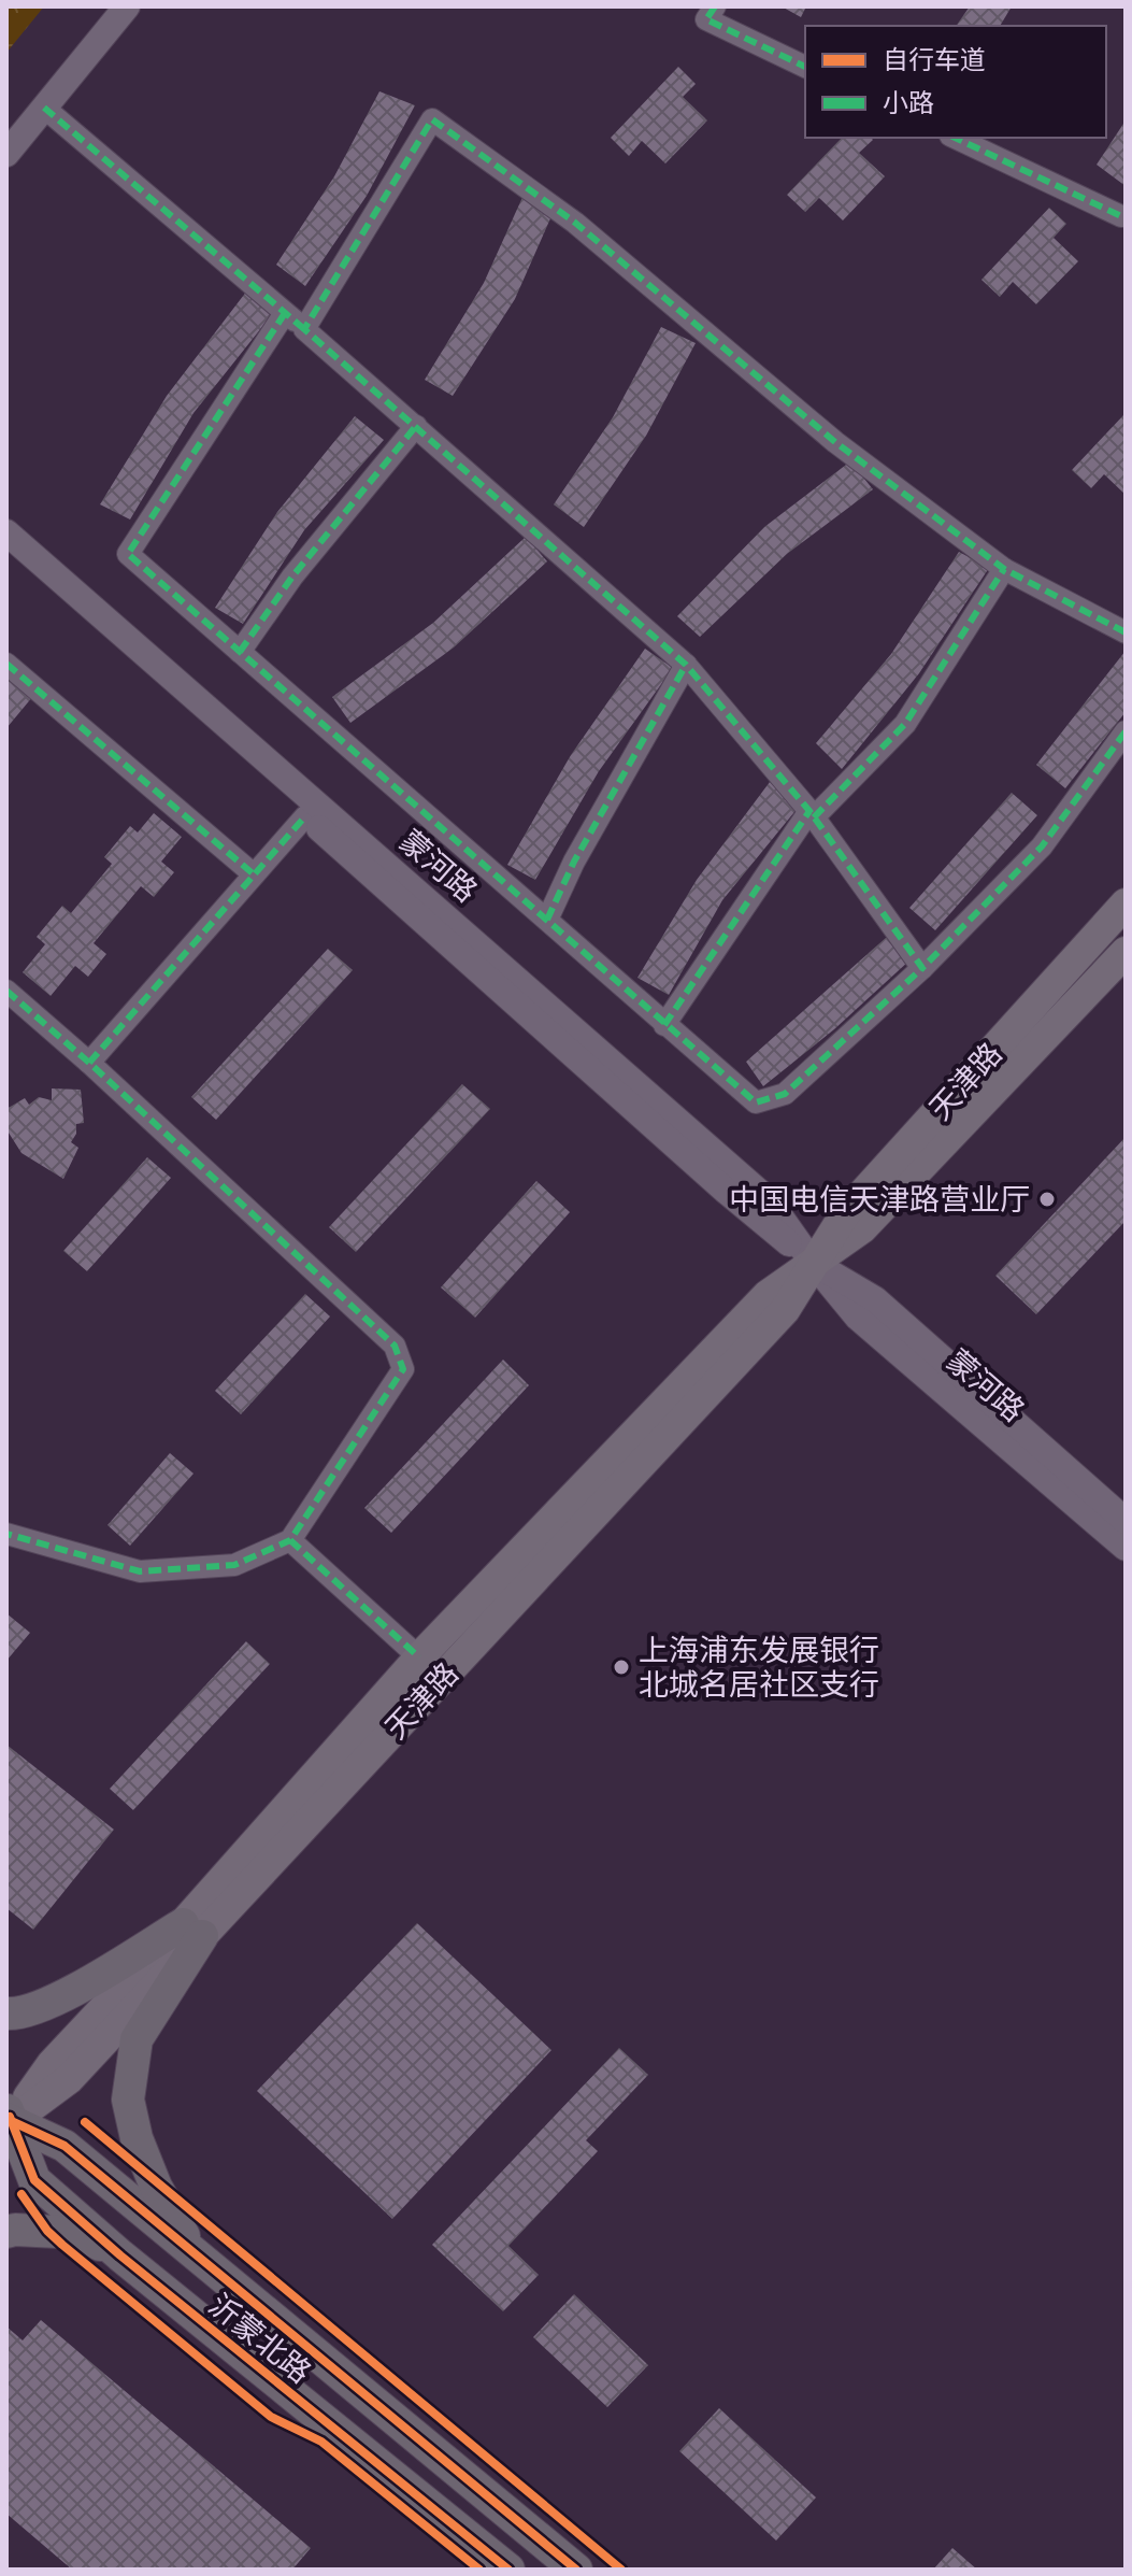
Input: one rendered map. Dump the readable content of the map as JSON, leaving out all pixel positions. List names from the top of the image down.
{
  "streets": {
    "main road": ["天津路", "沂蒙北路"],
    "street": ["蒙河路"]
  },
  "crossings": [
    ["蒙河路", "天津路"],
    ["天津路", "沂蒙北路"]
  ],
  "places": ["中国电信天津路营业厅", "上海浦东发展银行 北城名居社区支行"],
  "legend": ["自行车道", "小路"]
}
